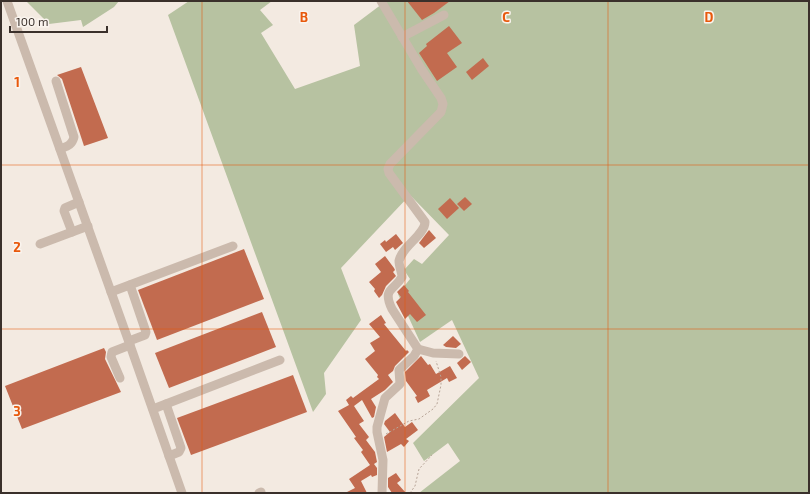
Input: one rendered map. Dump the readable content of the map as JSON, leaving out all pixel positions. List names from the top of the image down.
{
  "scale_bar": "100 m",
  "grid": {
    "columns": ["B", "C", "D"],
    "rows": ["1", "2", "3"]
  }
}
